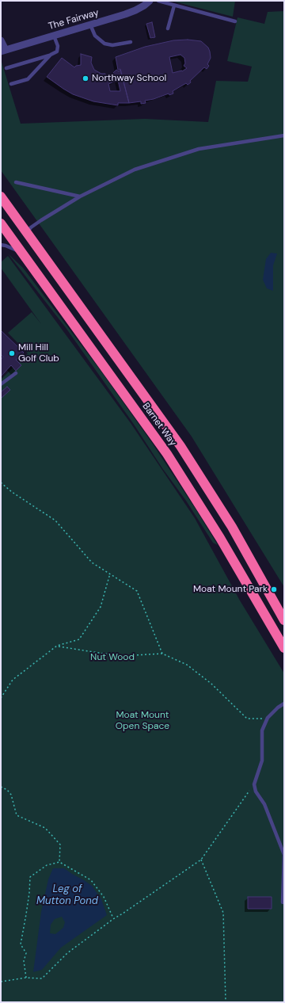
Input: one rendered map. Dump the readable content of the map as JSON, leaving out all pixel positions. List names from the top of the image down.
{
  "streets": {
    "highway": ["Barnet Way"],
    "street": ["The Fairway"]
  },
  "water": ["Leg of Mutton Pond"],
  "parks": ["Nut Wood", "Moat Mount Open Space"],
  "places": ["Northway School", "Mill Hill Golf Club", "Moat Mount Park"]
}
